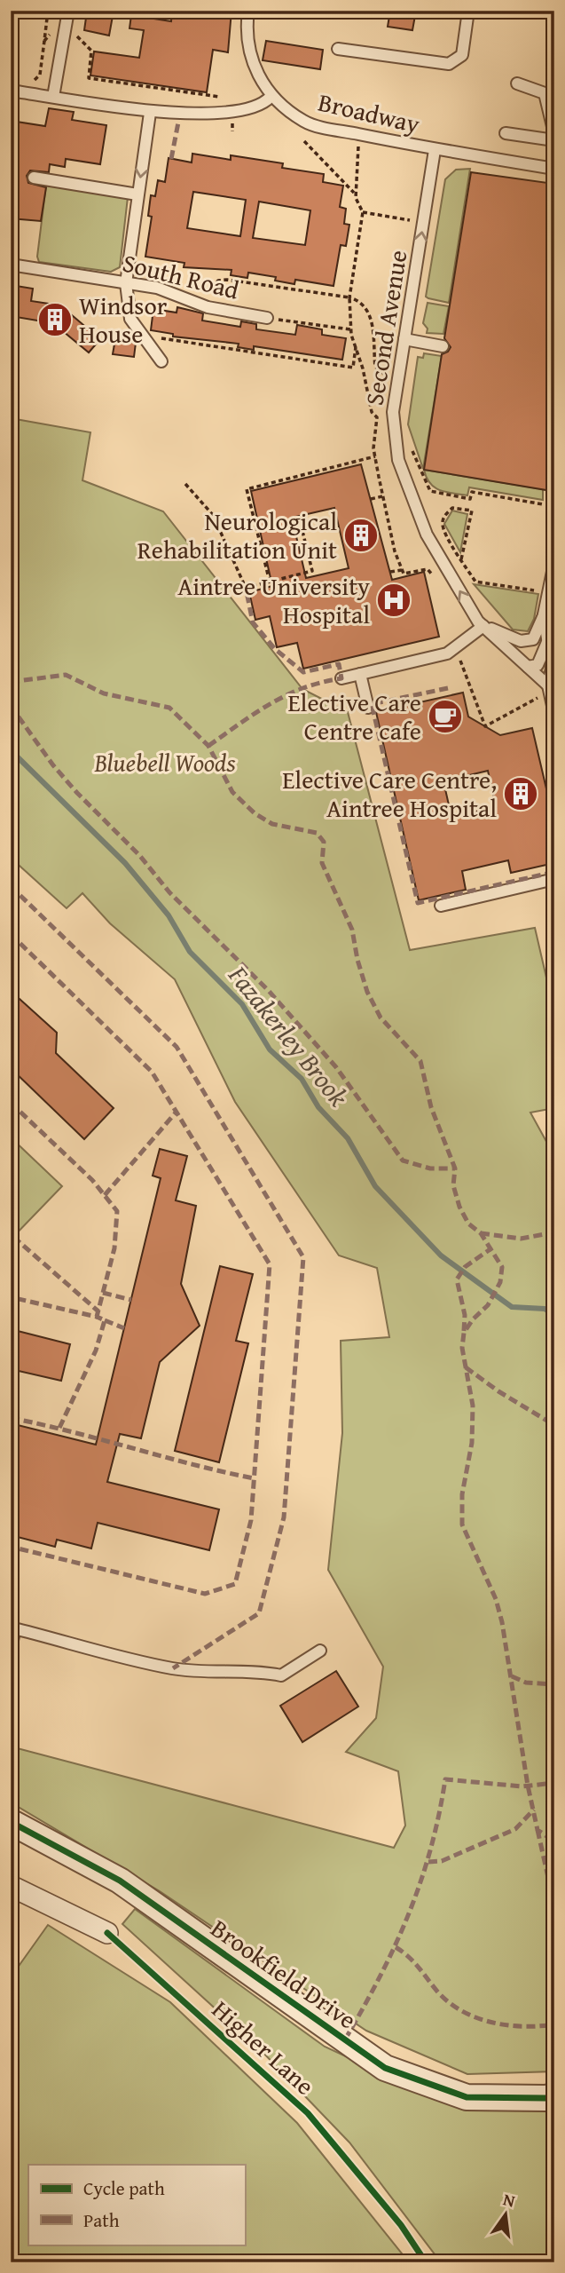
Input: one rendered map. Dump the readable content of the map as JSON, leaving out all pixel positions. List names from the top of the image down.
{
  "streets": {
    "street": ["Brookfield Drive"],
    "lane": ["Broadway", "South Road", "Second Avenue"],
    "cycle path": ["Higher Lane"]
  },
  "crossings": [
    ["Broadway", "Second Avenue"]
  ],
  "one_way": ["Second Avenue"],
  "water": ["Fazakerley Brook"],
  "parks": ["Bluebell Woods"],
  "places": {
    "building": ["Windsor House", "Neurological Rehabilitation Unit", "Elective Care Centre, Aintree Hospital"],
    "hospital": ["Aintree University Hospital"],
    "cafe": ["Elective Care Centre cafe"]
  },
  "legend": ["Cycle path", "Path"],
  "north": "top"
}
